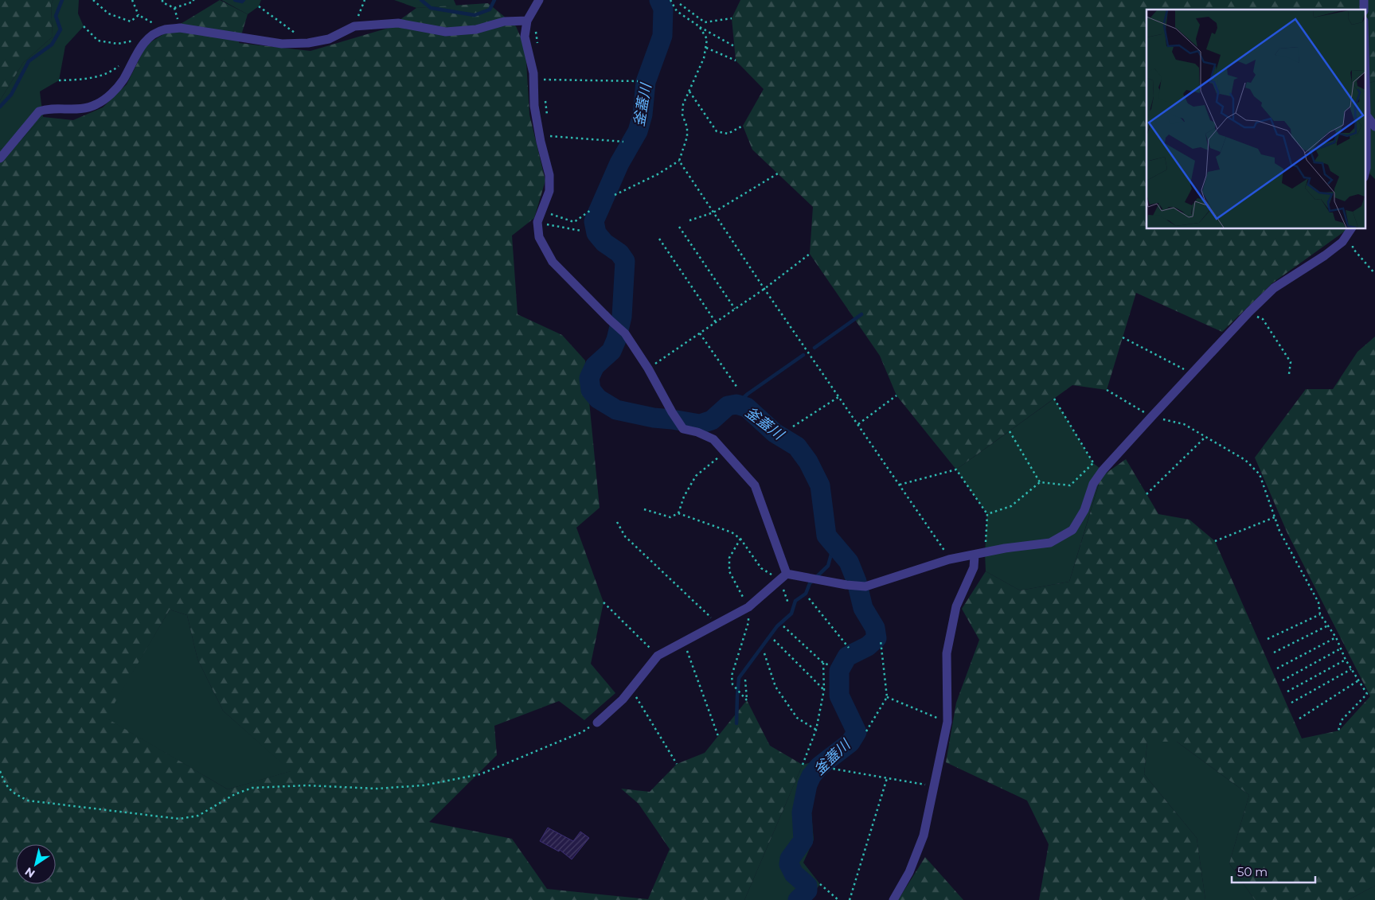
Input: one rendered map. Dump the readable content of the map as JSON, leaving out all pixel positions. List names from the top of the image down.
{
  "water": ["釜蓋川"],
  "scale_bar": "50 m",
  "north": "bottom left"
}
